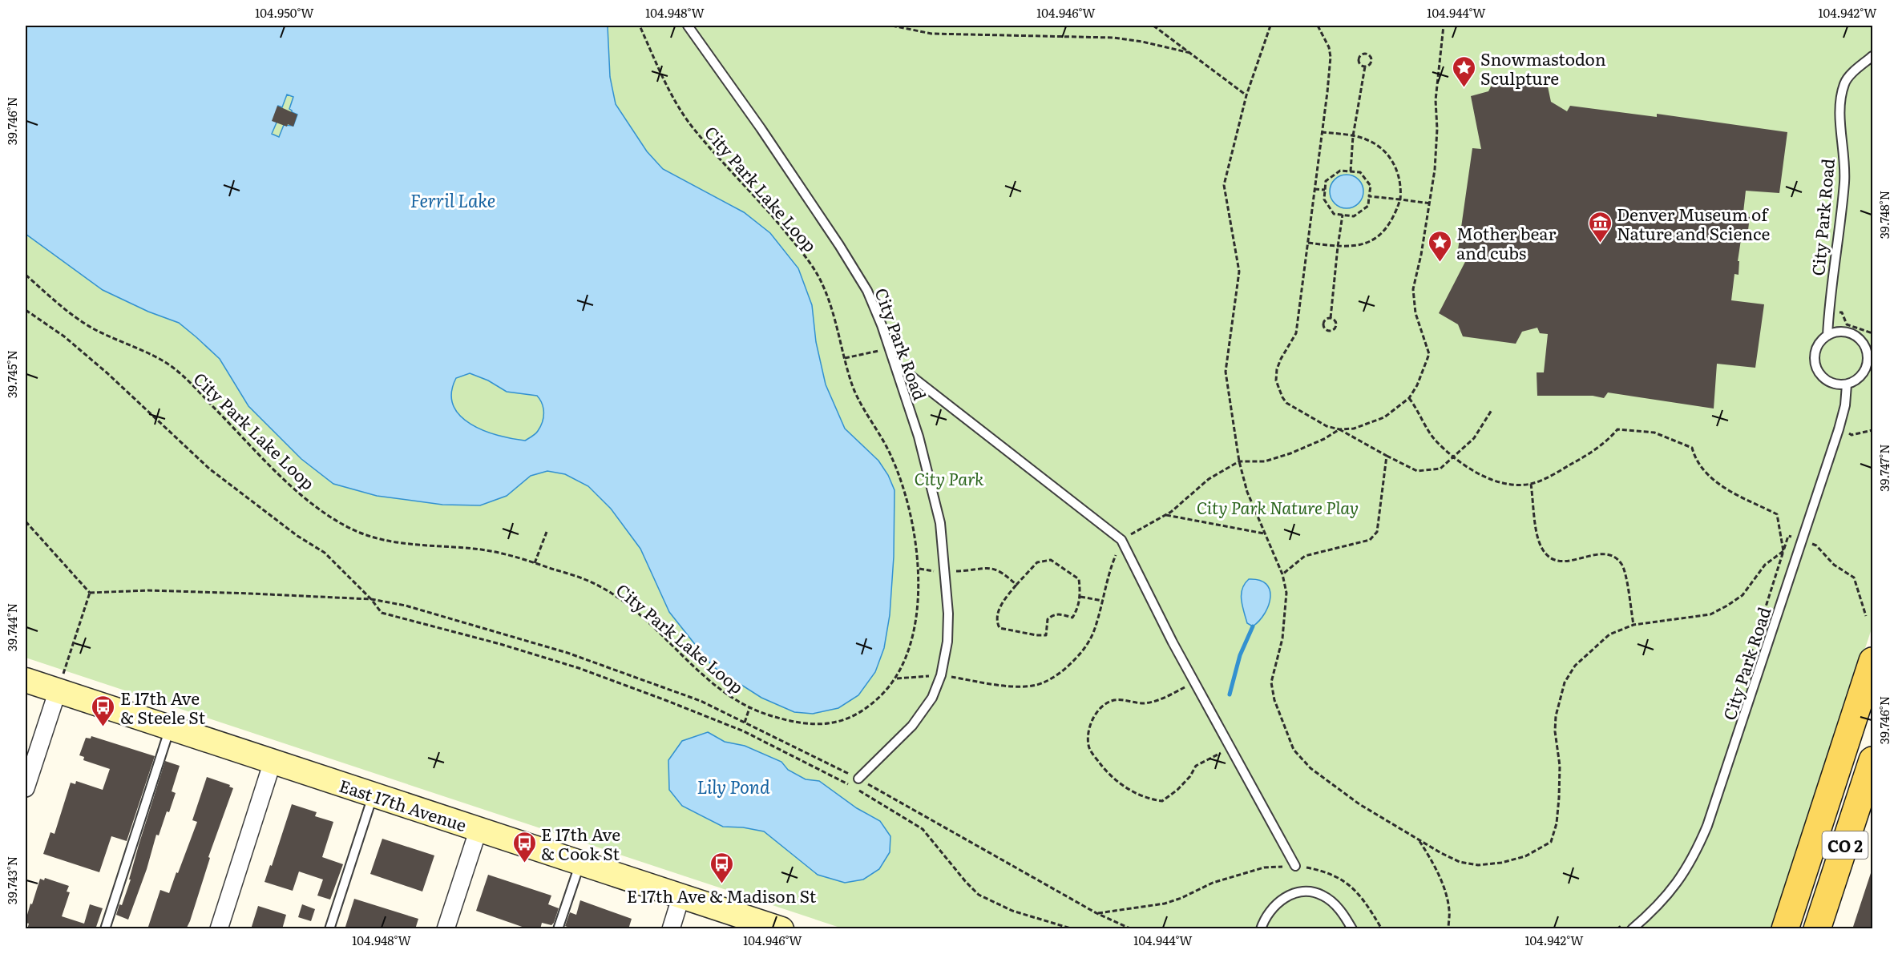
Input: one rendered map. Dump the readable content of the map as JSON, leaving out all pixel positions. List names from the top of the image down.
{
  "streets": {
    "main road": ["East 17th Avenue", "CO 2"],
    "lane": ["City Park Road"],
    "path": ["City Park Lake Loop"]
  },
  "water": ["Ferril Lake", "Lily Pond"],
  "parks": ["City Park", "City Park Nature Play"],
  "places": {
    "place": ["Snowmastodon Sculpture", "Mother bear and cubs"],
    "museum": ["Denver Museum of Nature and Science"],
    "bus stop": ["E 17th Ave & Steele St", "E 17th Ave & Cook St", "E 17th Ave & Madison St"]
  },
  "coordinates": [
    "104.950°W",
    "104.948°W",
    "104.946°W",
    "104.944°W",
    "104.942°W",
    "39.746°N",
    "39.748°N",
    "39.745°N",
    "39.747°N",
    "39.744°N",
    "39.743°N"
  ]
}
